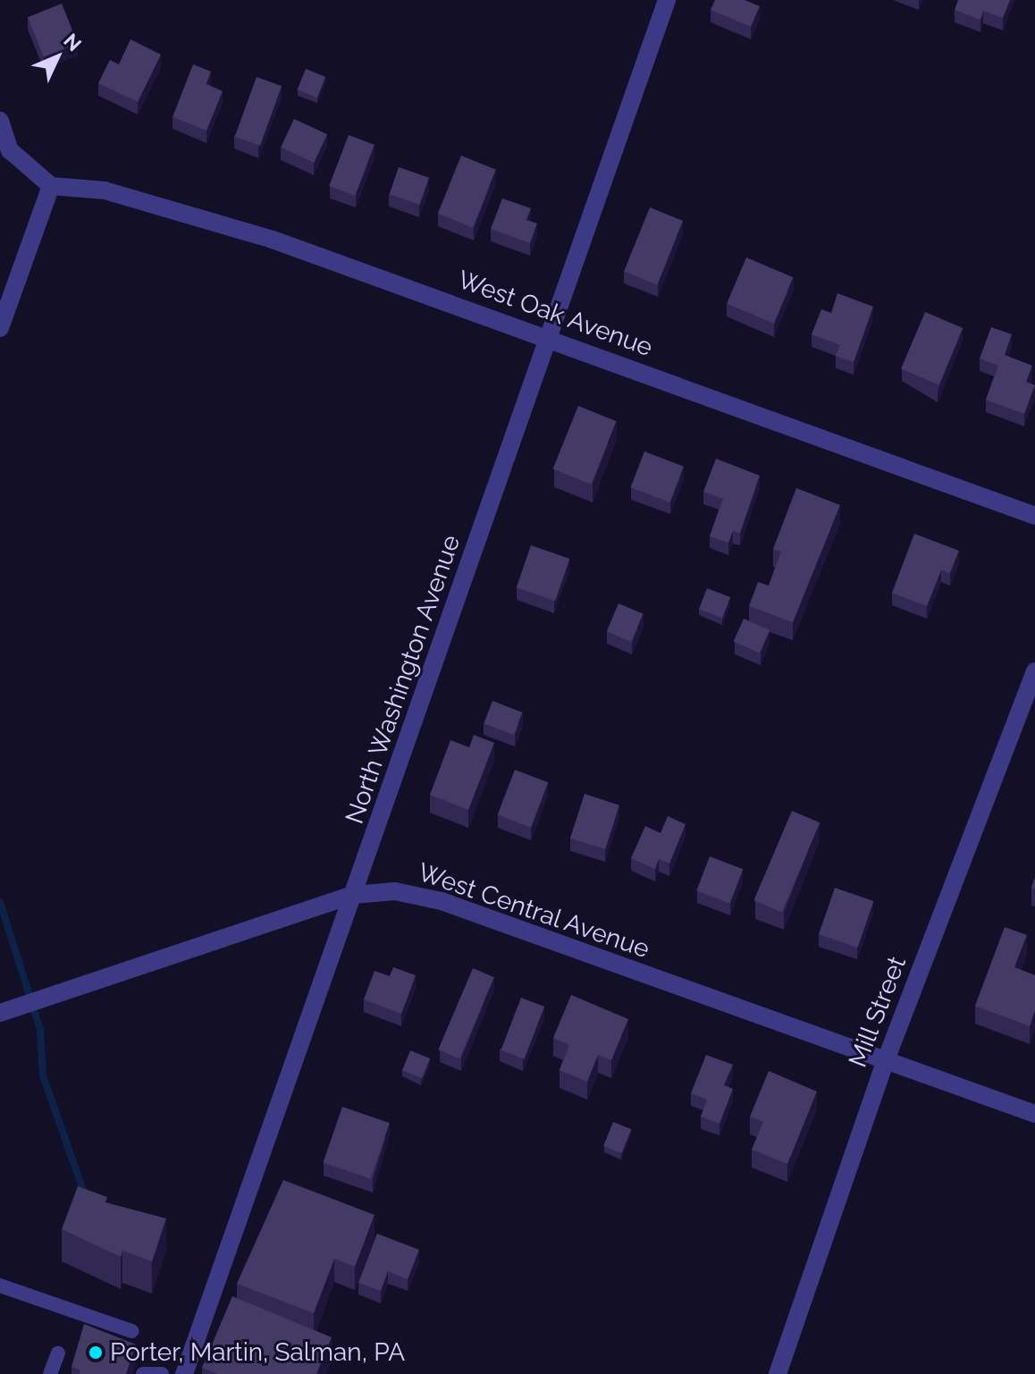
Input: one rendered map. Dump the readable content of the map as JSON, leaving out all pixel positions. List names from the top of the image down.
{
  "streets": {
    "street": [
      "West Oak Avenue",
      "North Washington Avenue",
      "West Central Avenue",
      "Mill Street"
    ]
  },
  "crossings": [
    ["West Oak Avenue", "North Washington Avenue"],
    ["North Washington Avenue", "West Central Avenue"],
    ["West Central Avenue", "Mill Street"]
  ],
  "places": ["Porter, Martin, Salman, PA"],
  "north": "top right"
}
